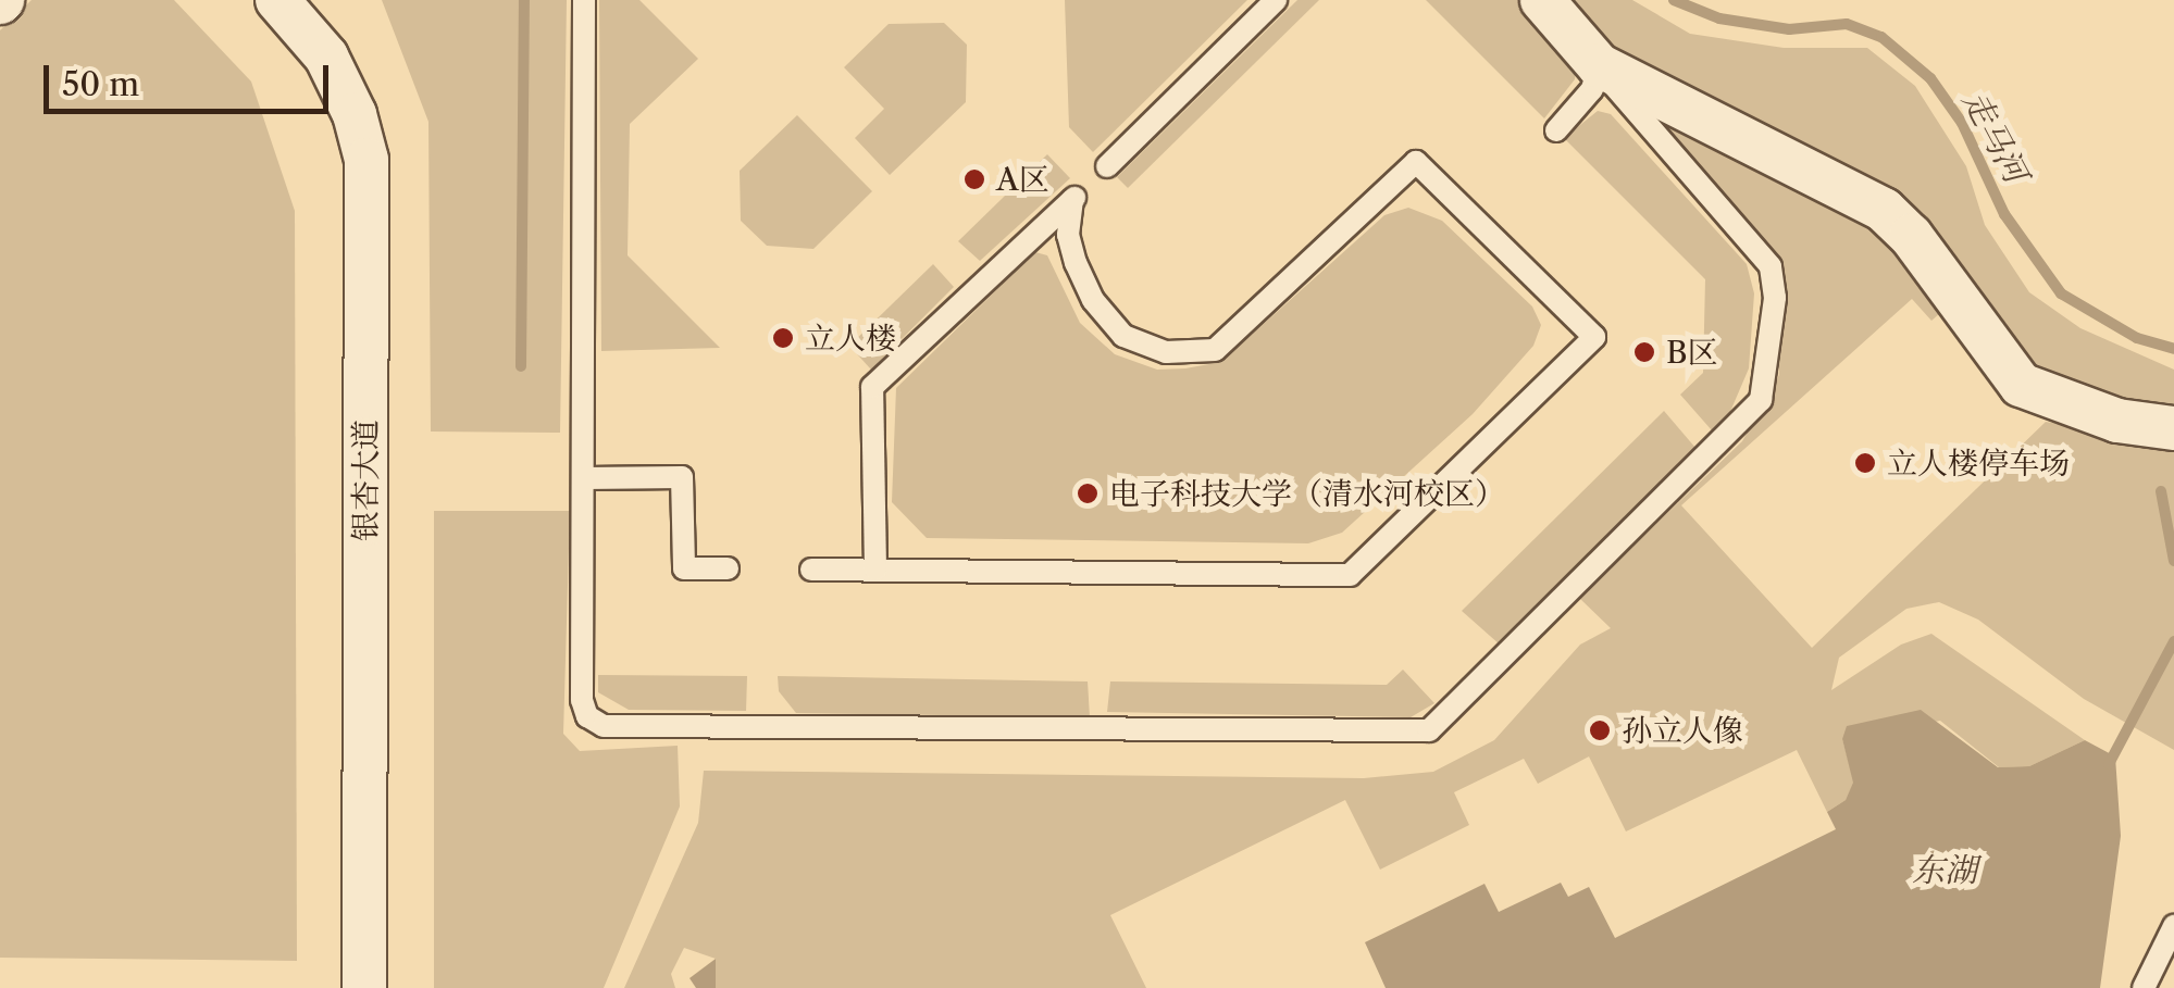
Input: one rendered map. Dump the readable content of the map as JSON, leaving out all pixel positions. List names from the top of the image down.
{
  "streets": {
    "street": ["银杏大道"]
  },
  "water": ["走马河", "东湖"],
  "places": [
    "A区",
    "立人楼",
    "B区",
    "立人楼停车场",
    "电子科技大学（清水河校区）",
    "孙立人像"
  ],
  "scale_bar": "50 m"
}
